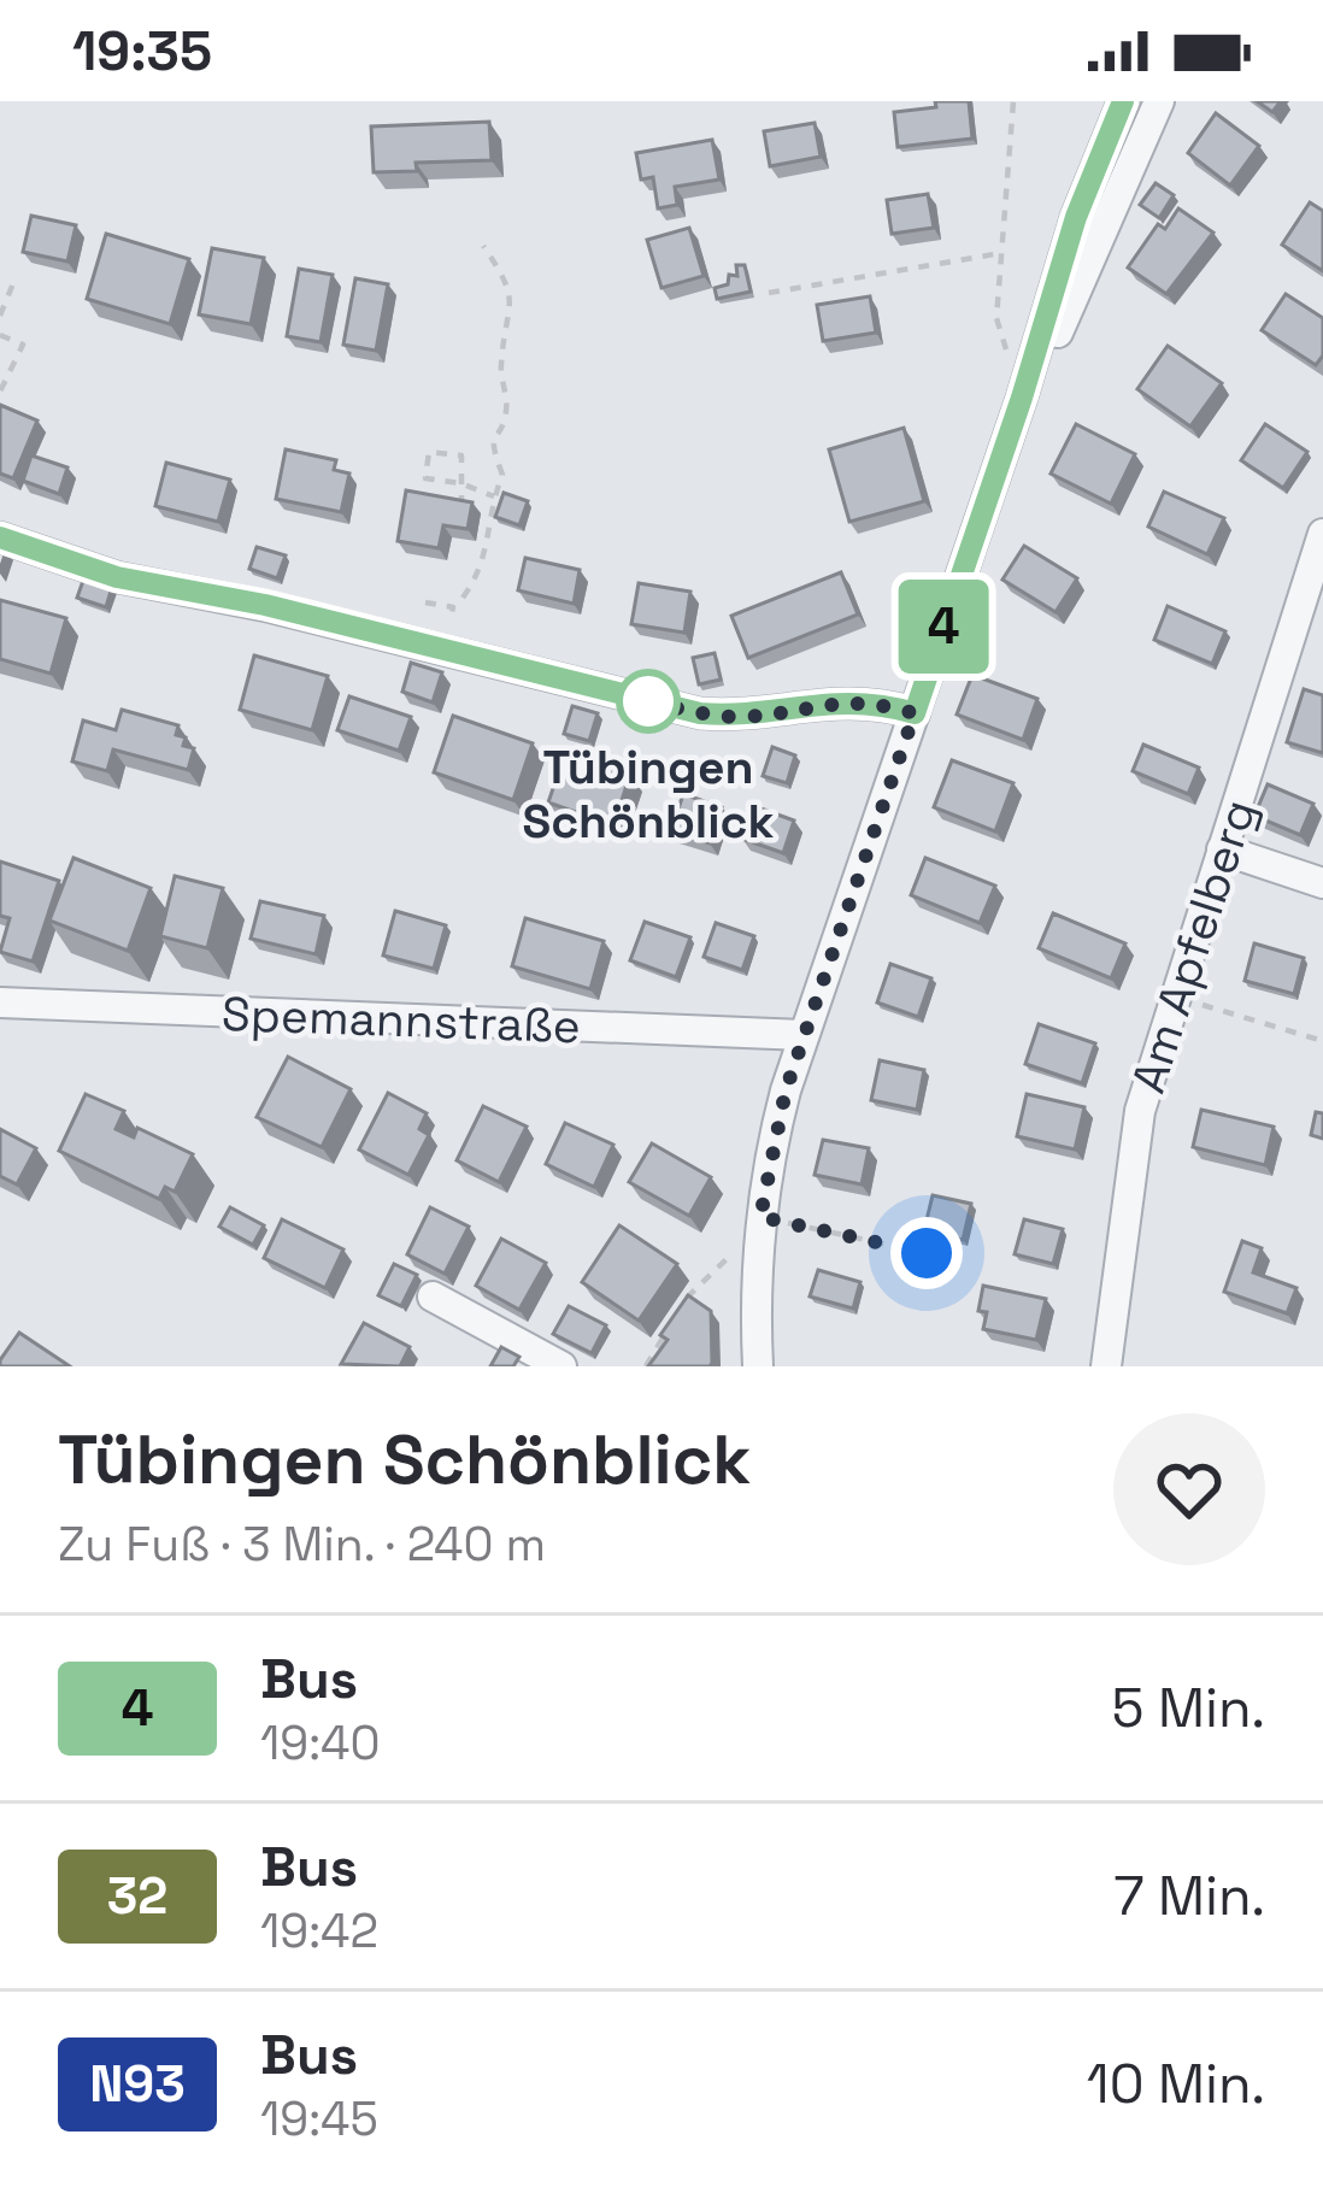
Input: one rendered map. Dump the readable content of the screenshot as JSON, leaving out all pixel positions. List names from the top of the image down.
{
  "streets": {
    "street": ["Am Apfelberg", "Spemannstraße"]
  },
  "places": ["Tübingen Schönblick"],
  "lines": ["bus line 4"],
  "page": {
    "status": "19:35",
    "on_map": "4",
    "heading": ["Tübingen Schönblick", "Zu Fuß · 3 Min. · 240 m"],
    "list": [
      {
        "mark": "4",
        "name": "Bus",
        "note": "19:40",
        "value": "5 Min."
      },
      {
        "mark": "32",
        "name": "Bus",
        "note": "19:42",
        "value": "7 Min."
      },
      {
        "mark": "N93",
        "name": "Bus",
        "note": "19:45",
        "value": "10 Min."
      }
    ]
  }
}
